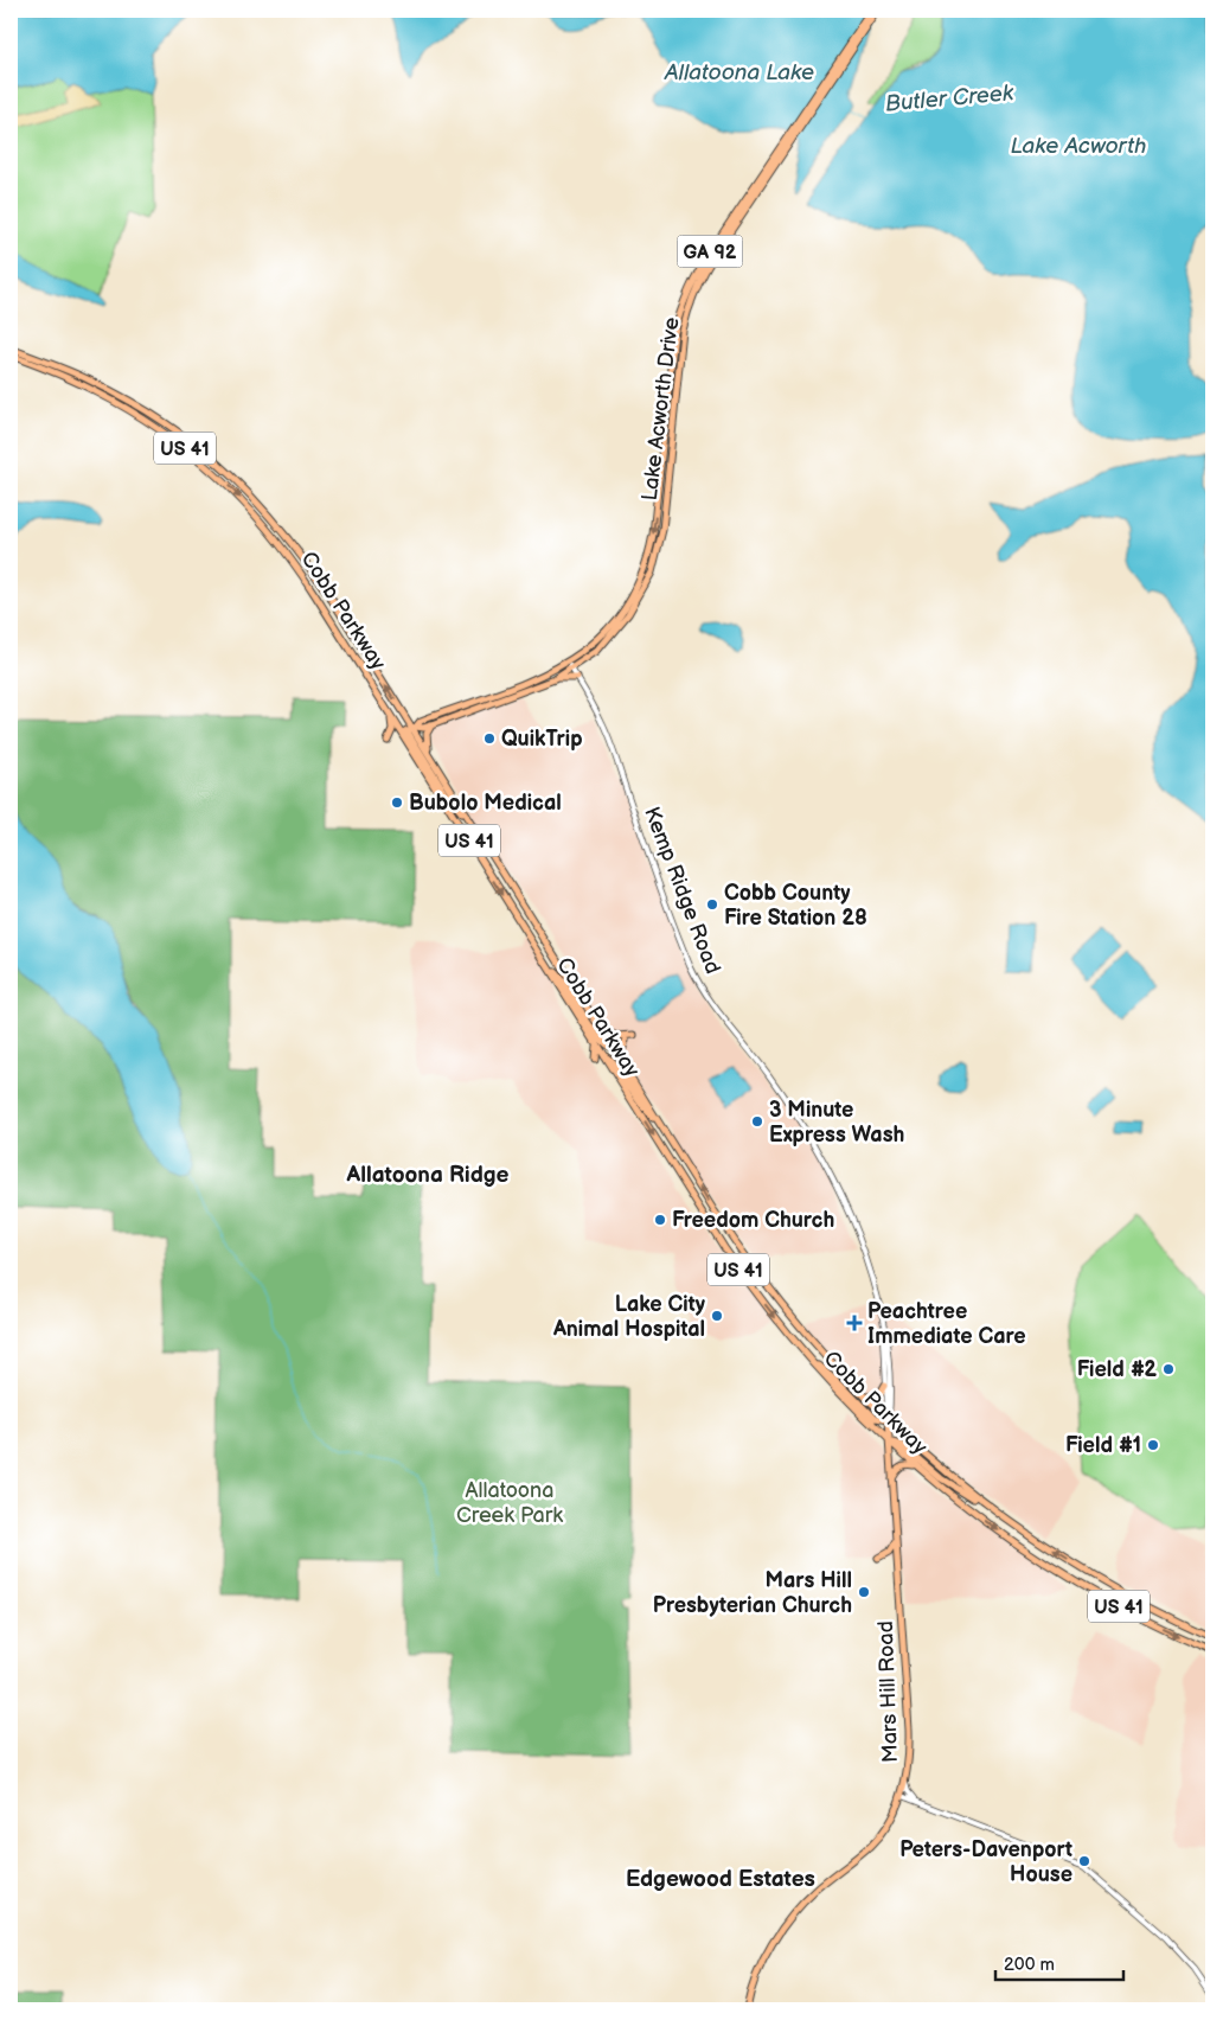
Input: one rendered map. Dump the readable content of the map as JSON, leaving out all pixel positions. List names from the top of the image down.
{
  "streets": {
    "main road": [
      "GA 92",
      "Lake Acworth Drive",
      "US 41",
      "Cobb Parkway",
      "Mars Hill Road"
    ],
    "street": ["Kemp Ridge Road"]
  },
  "crossings": [
    ["Lake Acworth Drive", "Cobb Parkway"],
    ["Lake Acworth Drive", "Kemp Ridge Road"],
    ["Cobb Parkway", "Mars Hill Road"]
  ],
  "districts": ["Allatoona Ridge", "Edgewood Estates"],
  "water": ["Allatoona Lake", "Butler Creek", "Lake Acworth"],
  "parks": ["Allatoona Creek Park"],
  "places": {
    "other": [
      "QuikTrip",
      "Bubolo Medical",
      "Cobb County Fire Station 28",
      "3 Minute Express Wash",
      "Freedom Church",
      "Lake City Animal Hospital",
      "Field #2",
      "Field #1",
      "Mars Hill Presbyterian Church",
      "Peters-Davenport House"
    ],
    "health": ["Peachtree Immediate Care"]
  },
  "scale_bar": "200 m"
}
